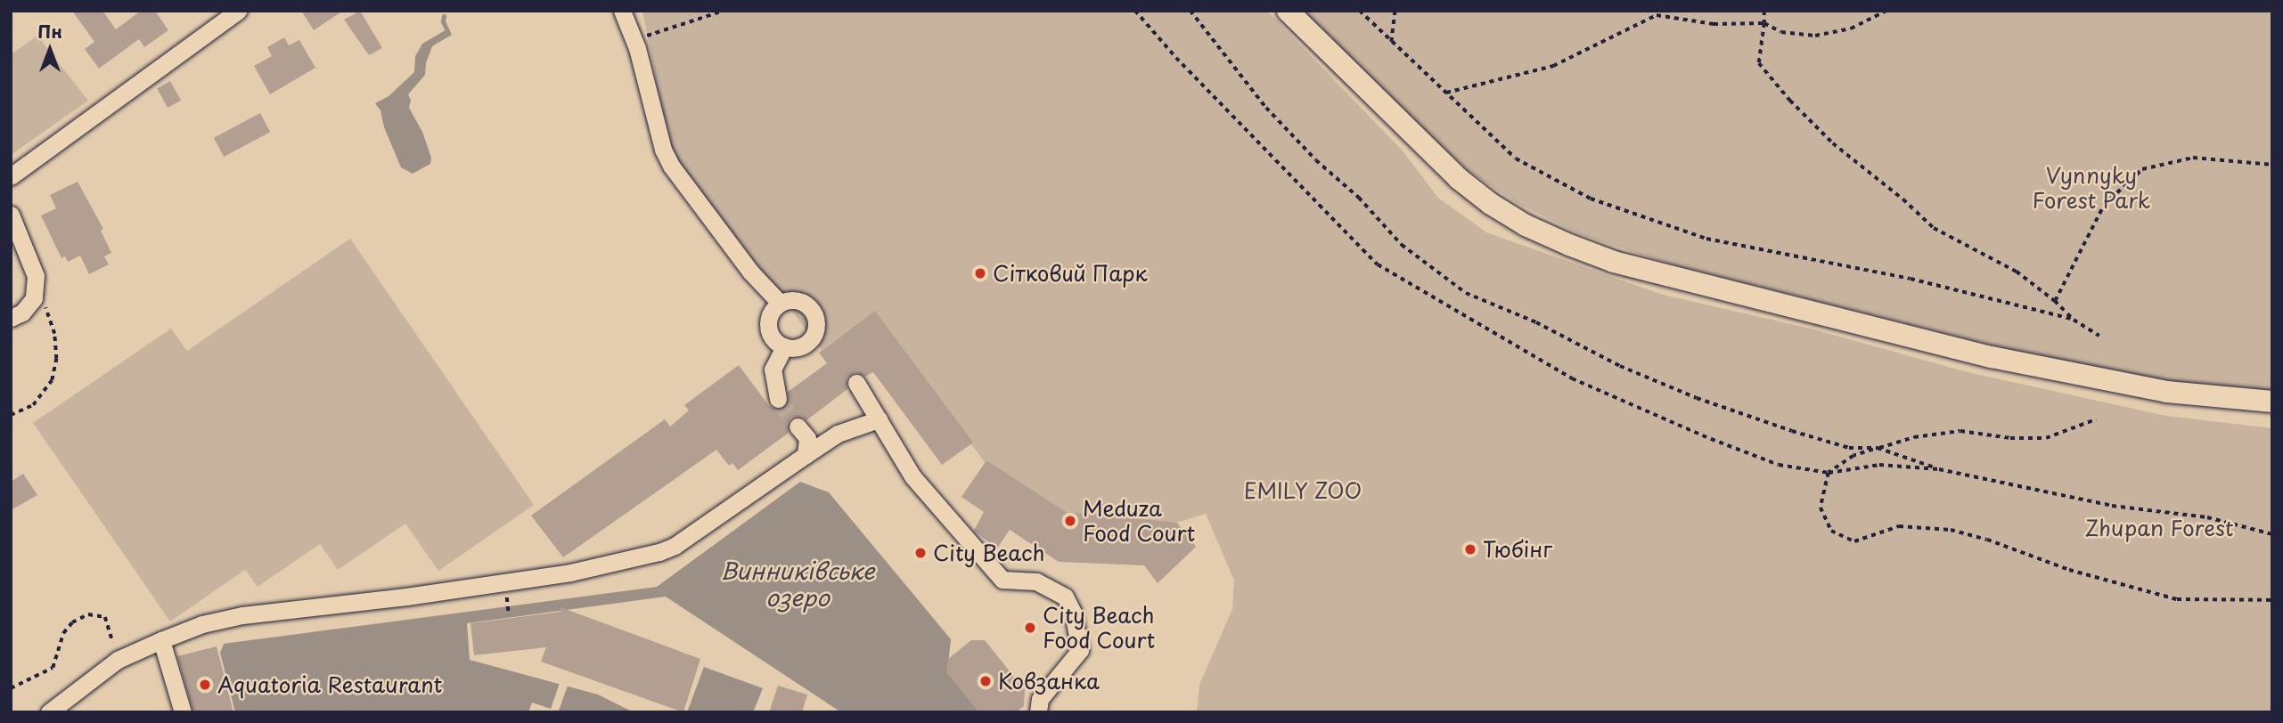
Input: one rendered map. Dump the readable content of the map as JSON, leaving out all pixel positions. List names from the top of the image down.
{
  "water": ["Винниківське озеро"],
  "parks": ["Vynnyky Forest Park", "EMILY ZOO", "Zhupan Forest"],
  "places": [
    "Сітковий Парк",
    "Meduza Food Court",
    "Тюбінг",
    "City Beach",
    "City Beach Food Court",
    "Ковзанка",
    "Aquatoria Restaurant"
  ],
  "north": "top"
}
